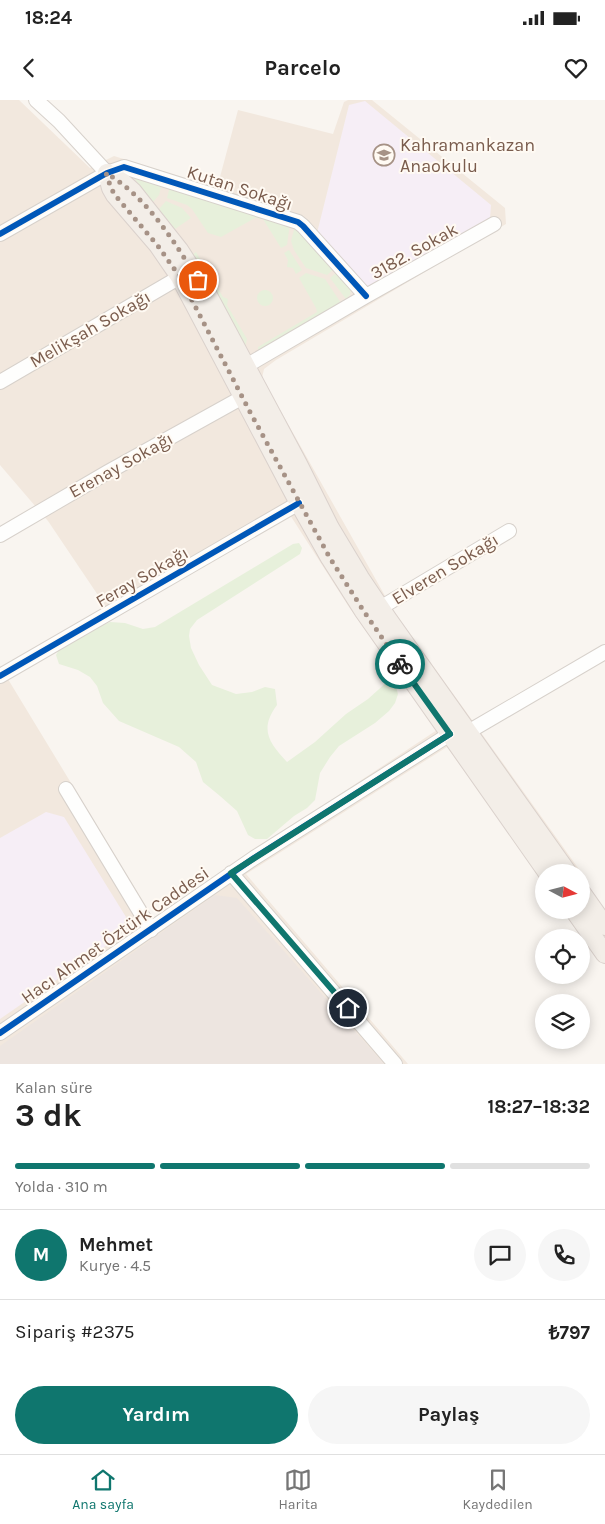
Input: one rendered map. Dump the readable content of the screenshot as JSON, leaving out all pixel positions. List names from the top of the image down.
{
  "streets": {
    "street": [
      "Kutan Sokağı",
      "3182. Sokak",
      "Melikşah Sokağı",
      "Erenay Sokağı",
      "Elveren Sokağı",
      "Feray Sokağı",
      "Hacı Ahmet Öztürk Caddesi"
    ]
  },
  "crossings": [
    ["Kutan Sokağı", "3182. Sokak"]
  ],
  "places": {
    "school or university": ["Kahramankazan Anaokulu"]
  },
  "north": "right",
  "page": {
    "status": "18:24",
    "header": "Parcelo",
    "heading": ["3 dk", "Kalan süre", "18:27–18:32"],
    "panel": [
      "Mehmet",
      "Kurye · 4.5",
      "Sipariş #2375",
      "₺797"
    ],
    "bar": "Yolda · 310 m",
    "round": "M",
    "buttons": ["Yardım", "Paylaş"],
    "tabs": ["Ana sayfa", "Harita", "Kaydedilen"]
  }
}
